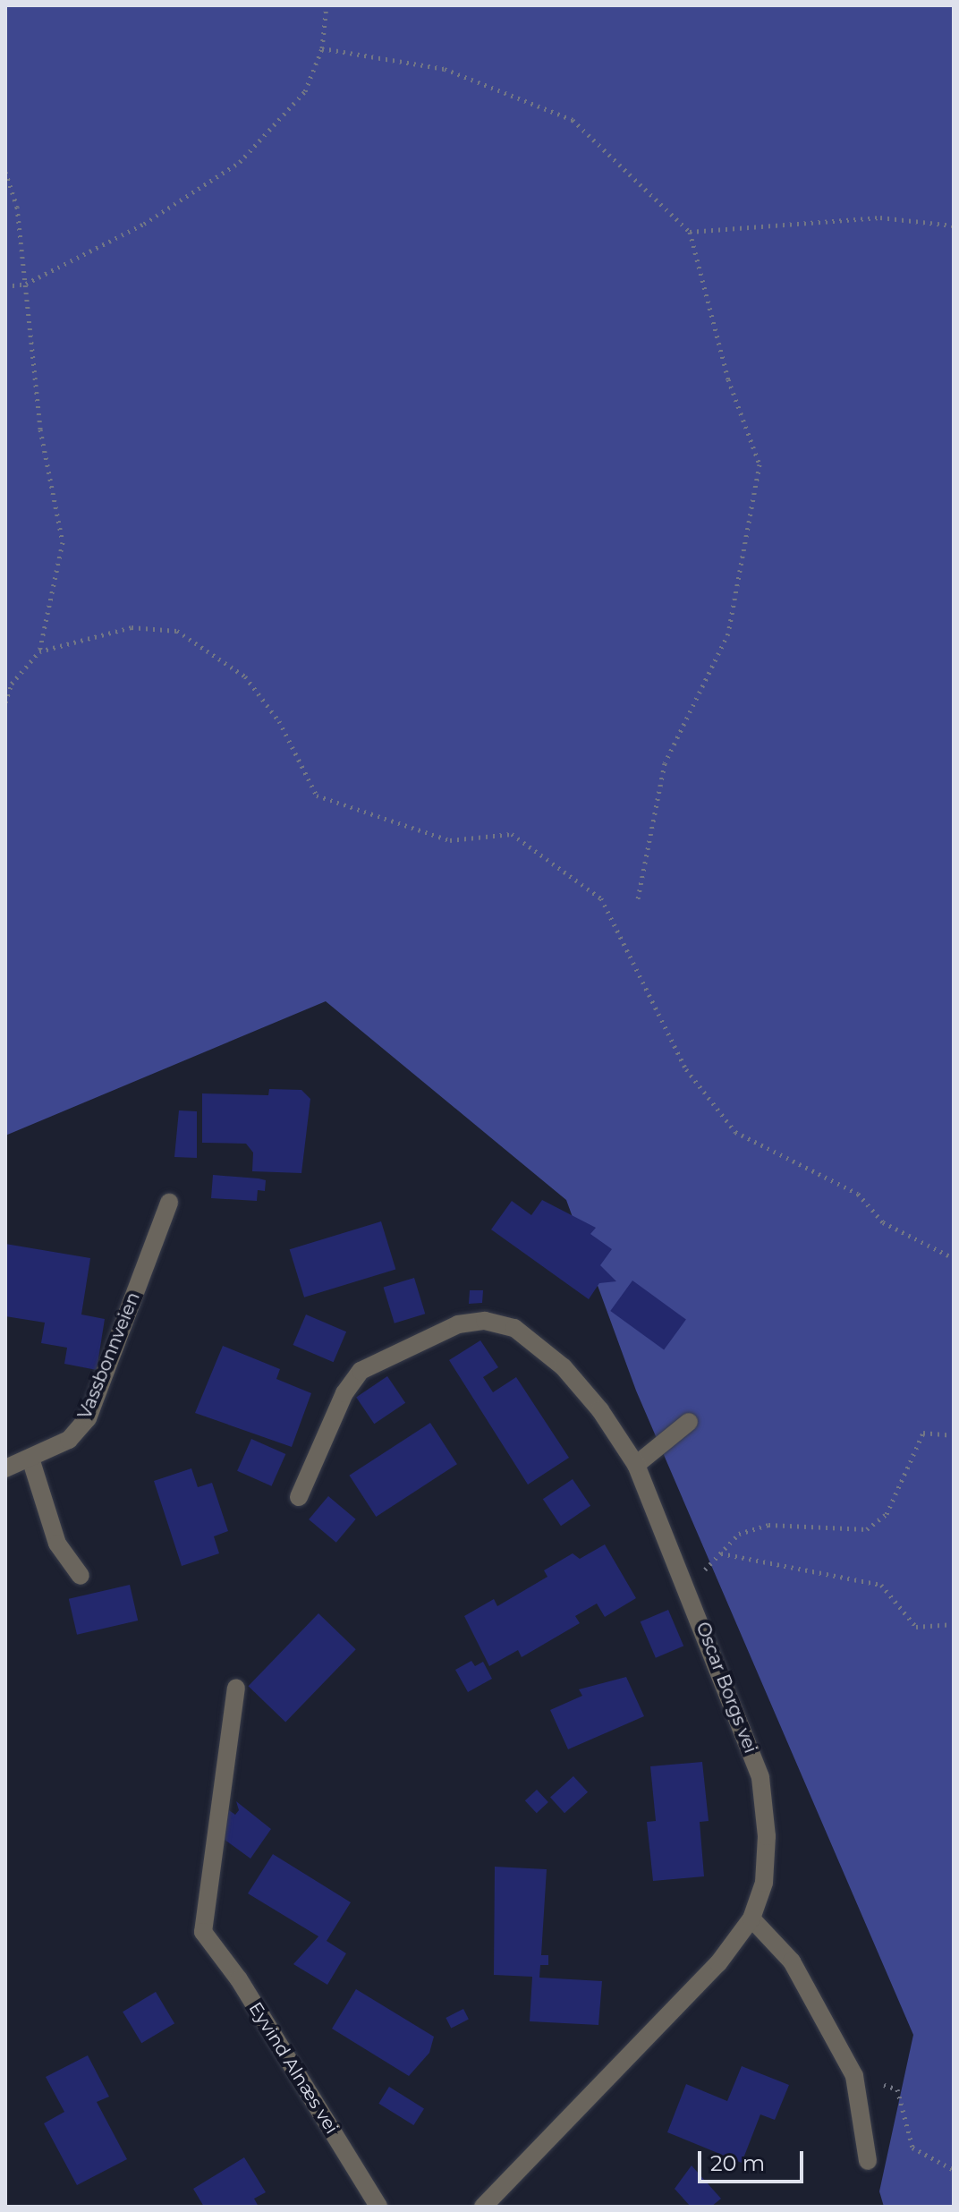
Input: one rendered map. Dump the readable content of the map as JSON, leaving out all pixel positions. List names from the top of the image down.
{
  "streets": {
    "street": ["Vassbonnveien", "Oscar Borgs vei", "Eyvind Alnæs vei"]
  },
  "scale_bar": "20 m"
}
